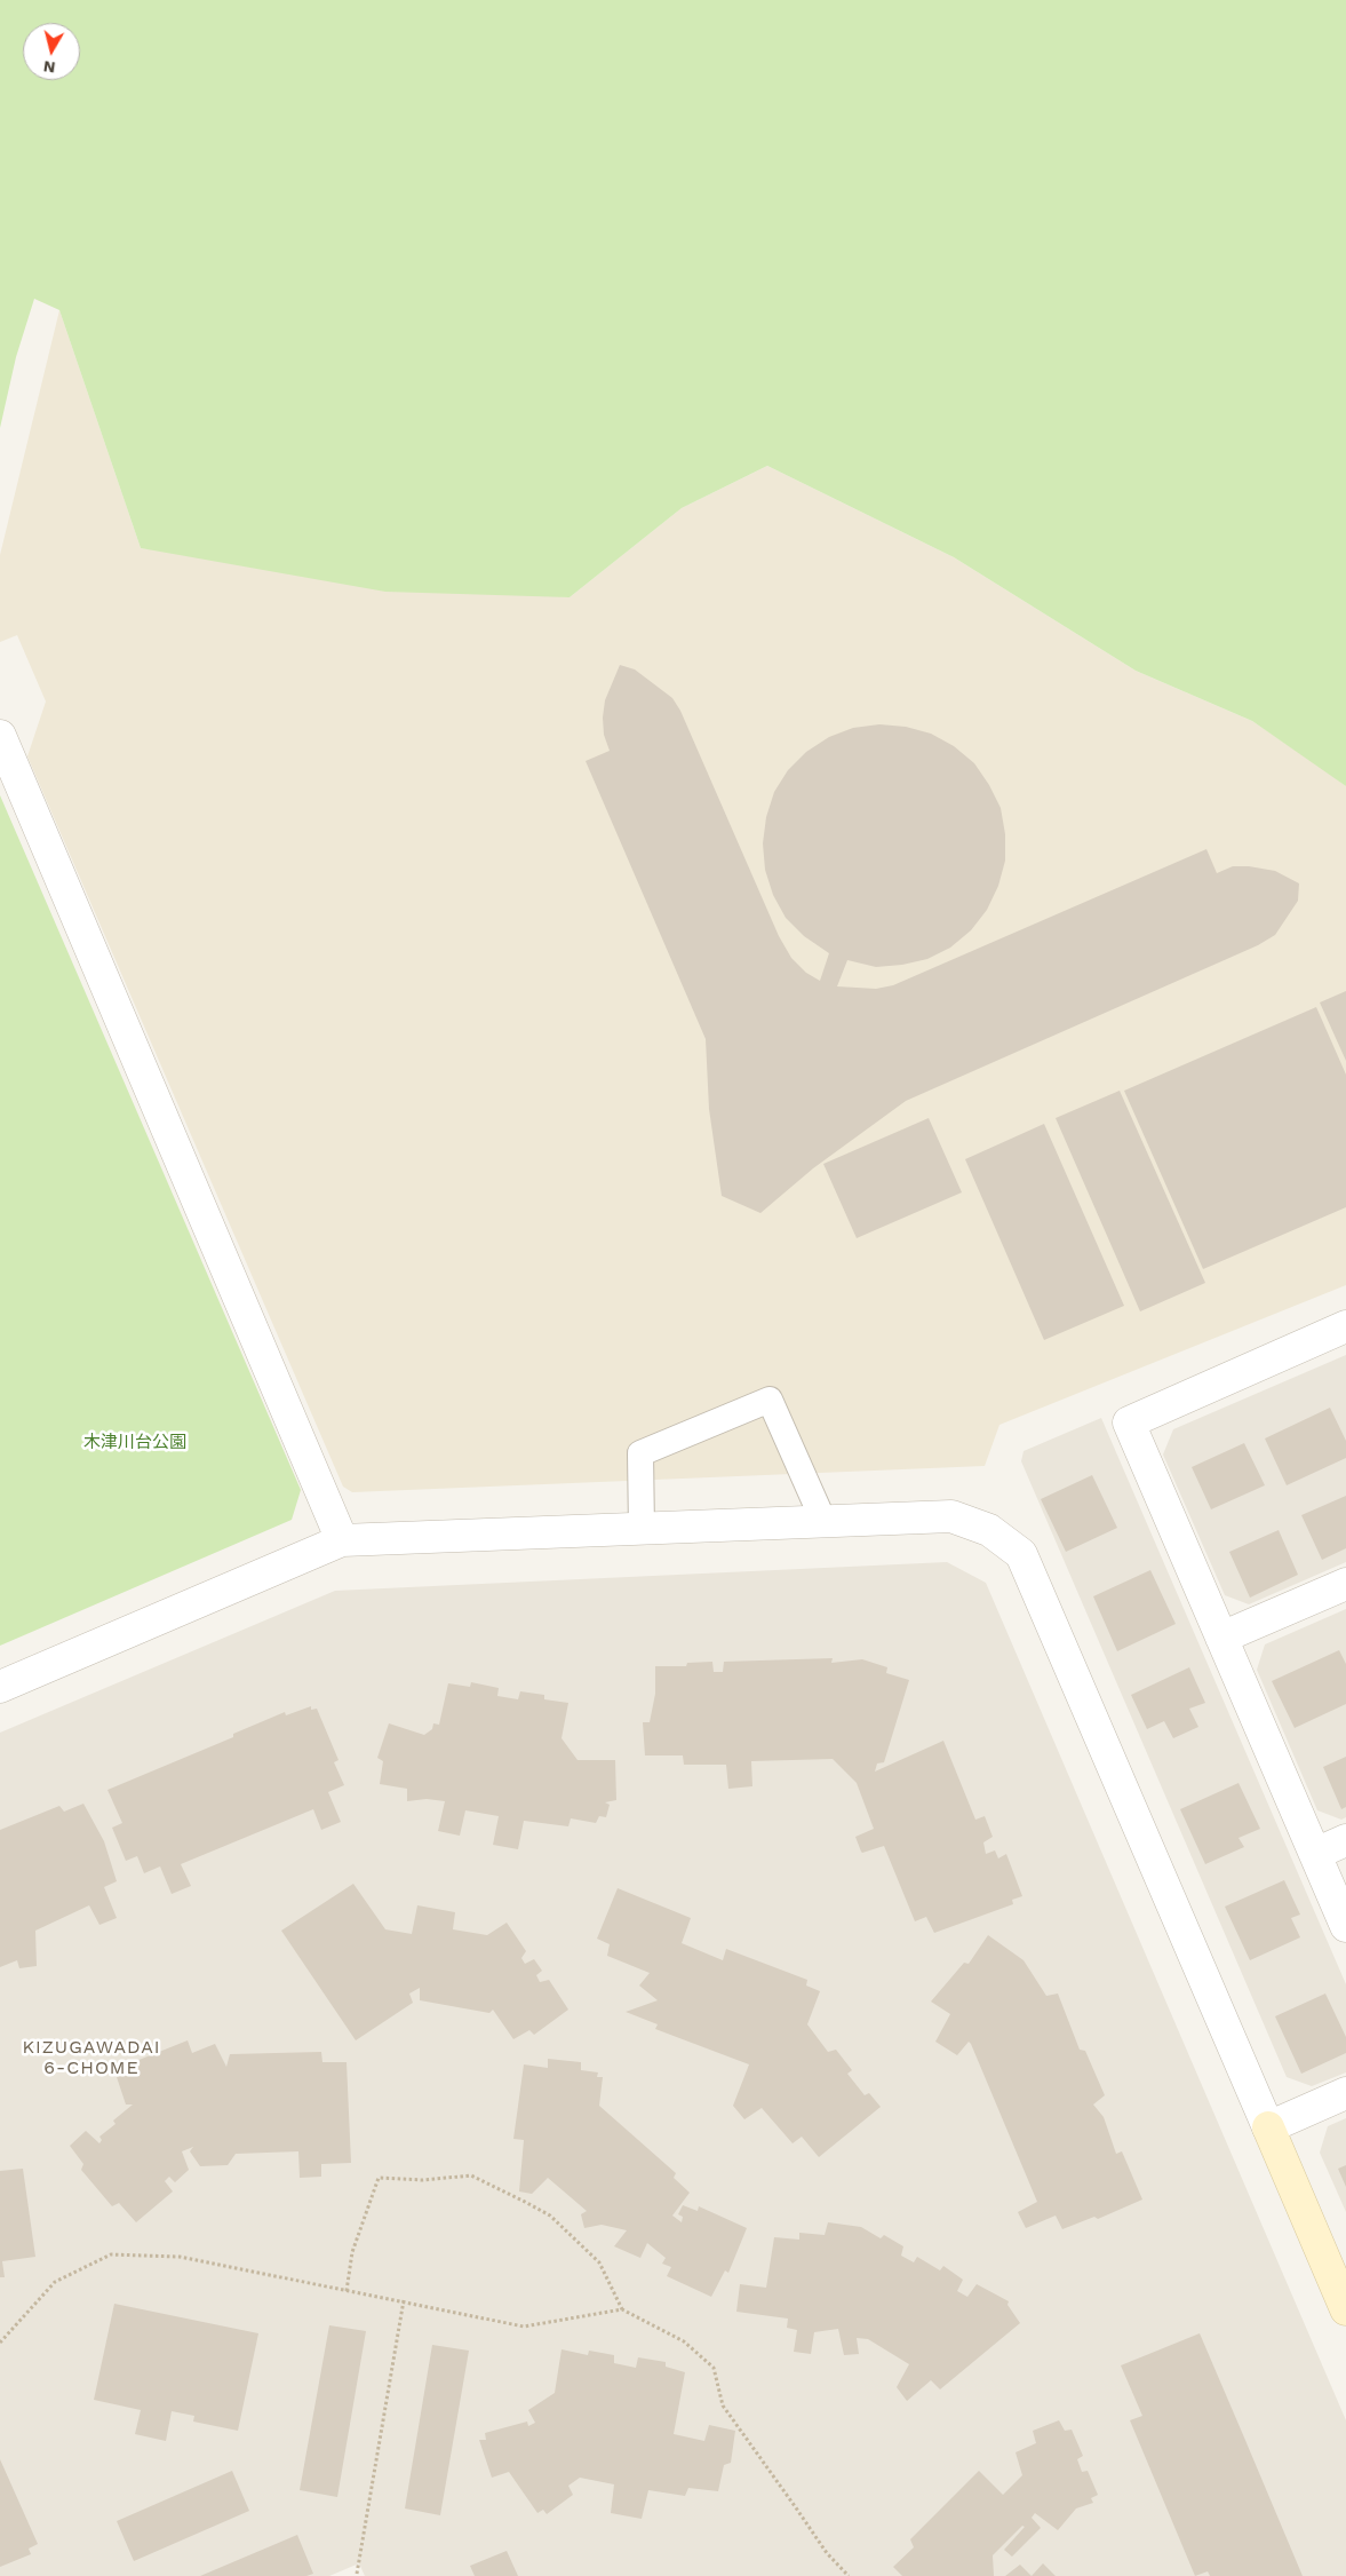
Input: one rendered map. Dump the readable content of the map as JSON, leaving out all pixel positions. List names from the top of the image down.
{
  "districts": ["KIZUGAWADAI 6-CHOME"],
  "parks": ["木津川台公園"],
  "north": "bottom"
}
